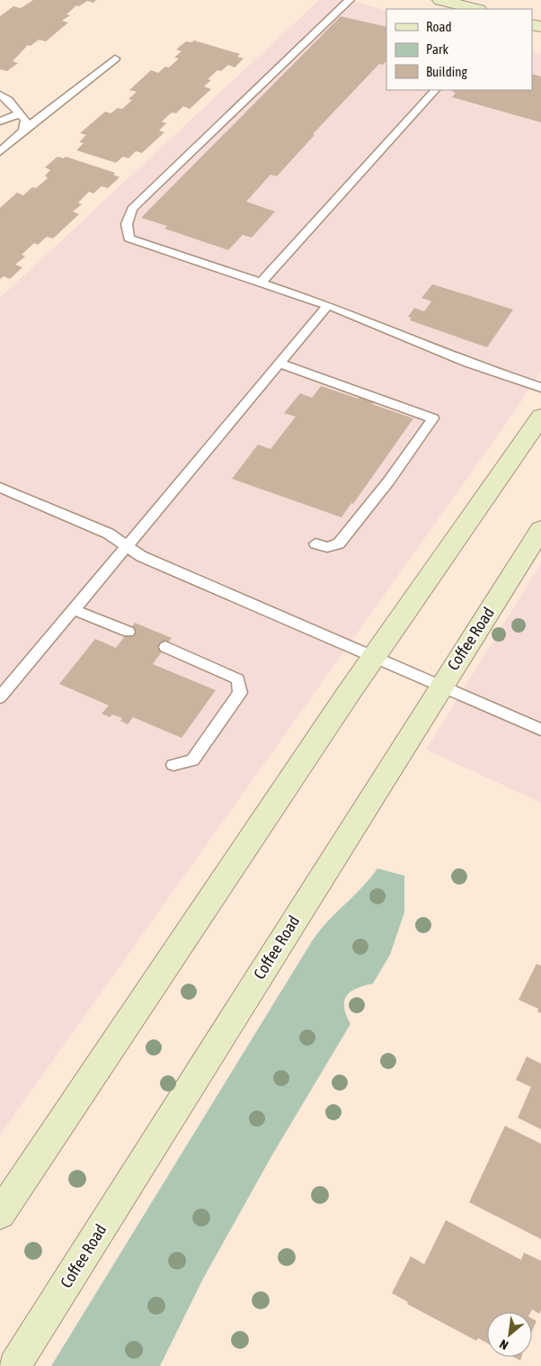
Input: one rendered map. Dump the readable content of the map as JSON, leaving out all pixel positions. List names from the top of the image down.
{
  "streets": {
    "main road": ["Coffee Road"]
  },
  "legend": ["Road", "Park", "Building"],
  "north": "bottom left"
}
